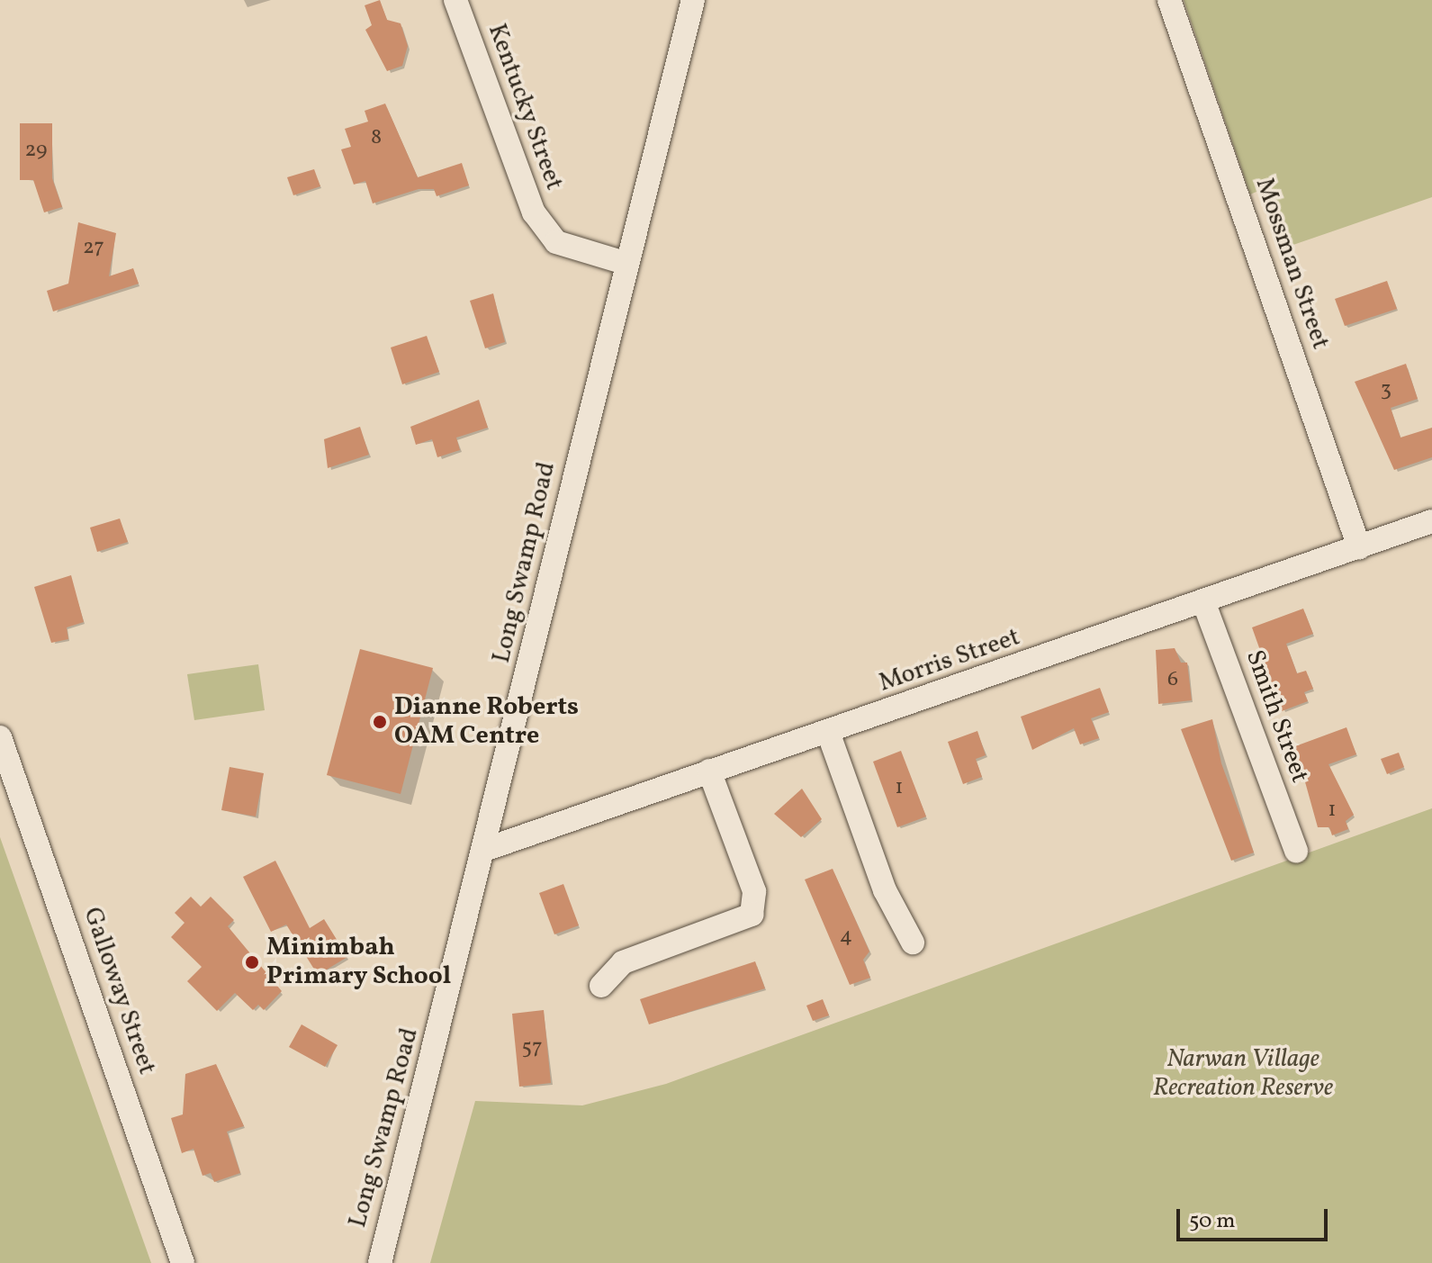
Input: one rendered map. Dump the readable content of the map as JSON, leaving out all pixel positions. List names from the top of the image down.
{
  "streets": {
    "street": [
      "Kentucky Street",
      "Mossman Street",
      "Long Swamp Road",
      "Morris Street",
      "Smith Street",
      "Galloway Street"
    ]
  },
  "crossings": [
    ["Kentucky Street", "Long Swamp Road"],
    ["Mossman Street", "Morris Street"],
    ["Long Swamp Road", "Morris Street"],
    ["Morris Street", "Smith Street"]
  ],
  "parks": ["Narwan Village Recreation Reserve"],
  "places": ["Dianne Roberts OAM Centre", "Minimbah Primary School"],
  "house_numbers": [
    "8",
    "29",
    "27",
    "3",
    "6",
    "1",
    "1",
    "4",
    "57"
  ],
  "scale_bar": "50 m"
}
